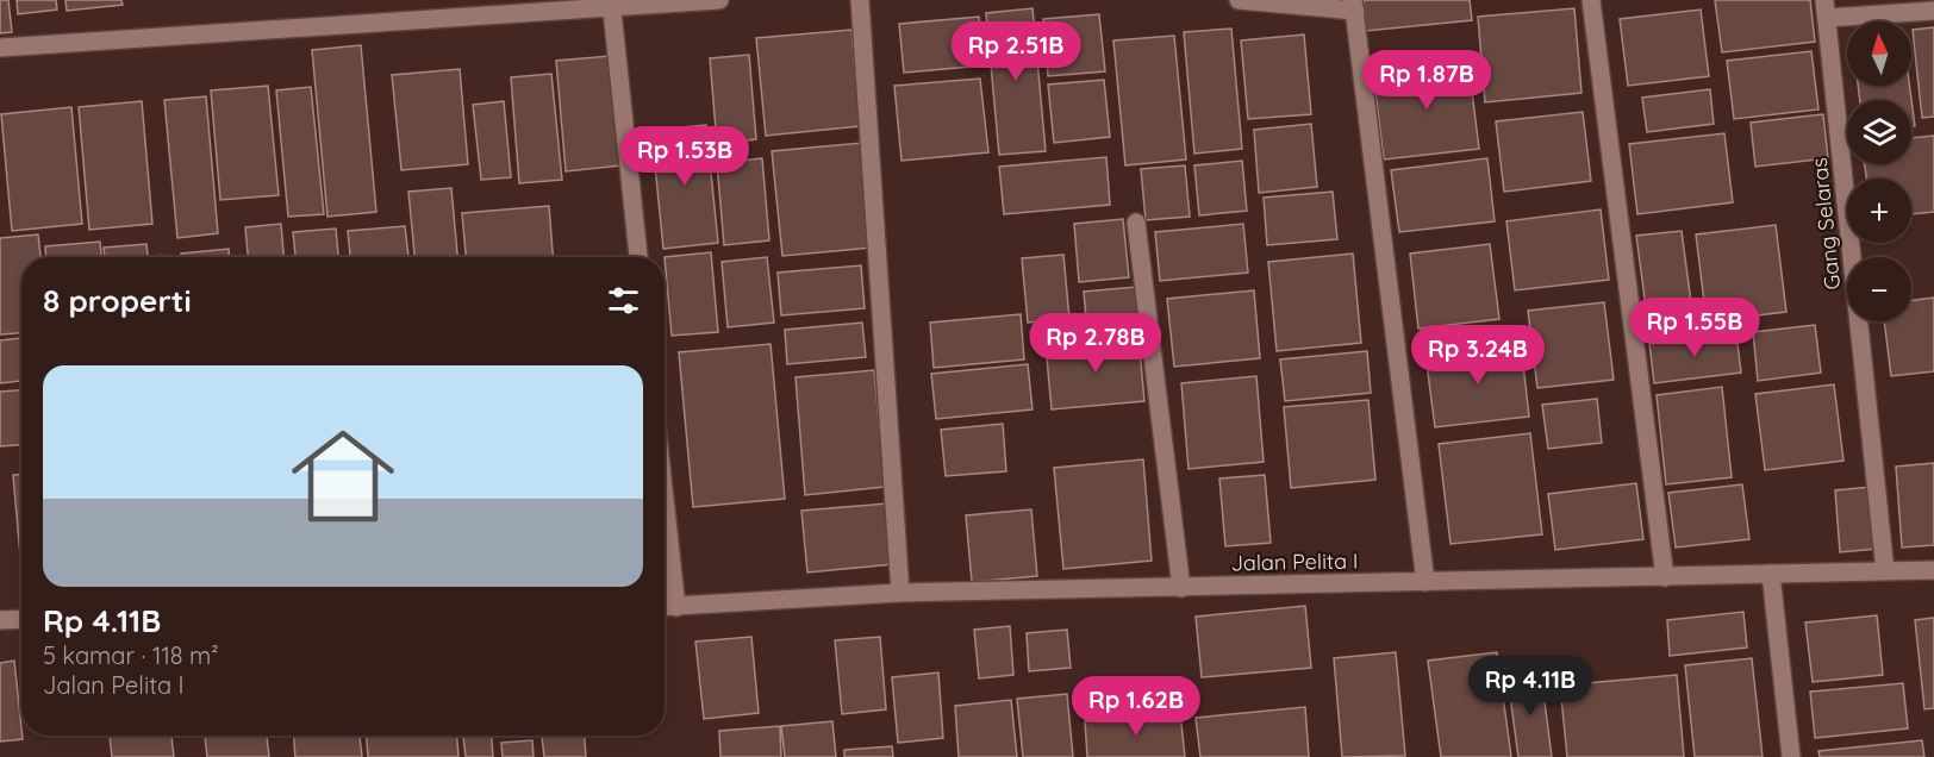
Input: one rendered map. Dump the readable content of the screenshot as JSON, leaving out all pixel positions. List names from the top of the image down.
{
  "streets": {
    "street": ["Gang Selaras", "Jalan Pelita I"]
  },
  "crossings": [
    ["Gang Selaras", "Jalan Pelita I"]
  ],
  "north": "top",
  "page": {
    "map_buttons": ["+", "−"],
    "price": [
      "Rp 2.51B",
      "Rp 1.87B",
      "Rp 1.53B",
      "Rp 1.55B",
      "Rp 2.78B",
      "Rp 3.24B",
      "Rp 4.11B",
      "Rp 1.62B"
    ],
    "heading": "8 properti",
    "list": [
      {
        "name": "Rp 4.11B",
        "note": "5 kamar · 118 m² · Jalan Pelita I"
      }
    ]
  }
}
